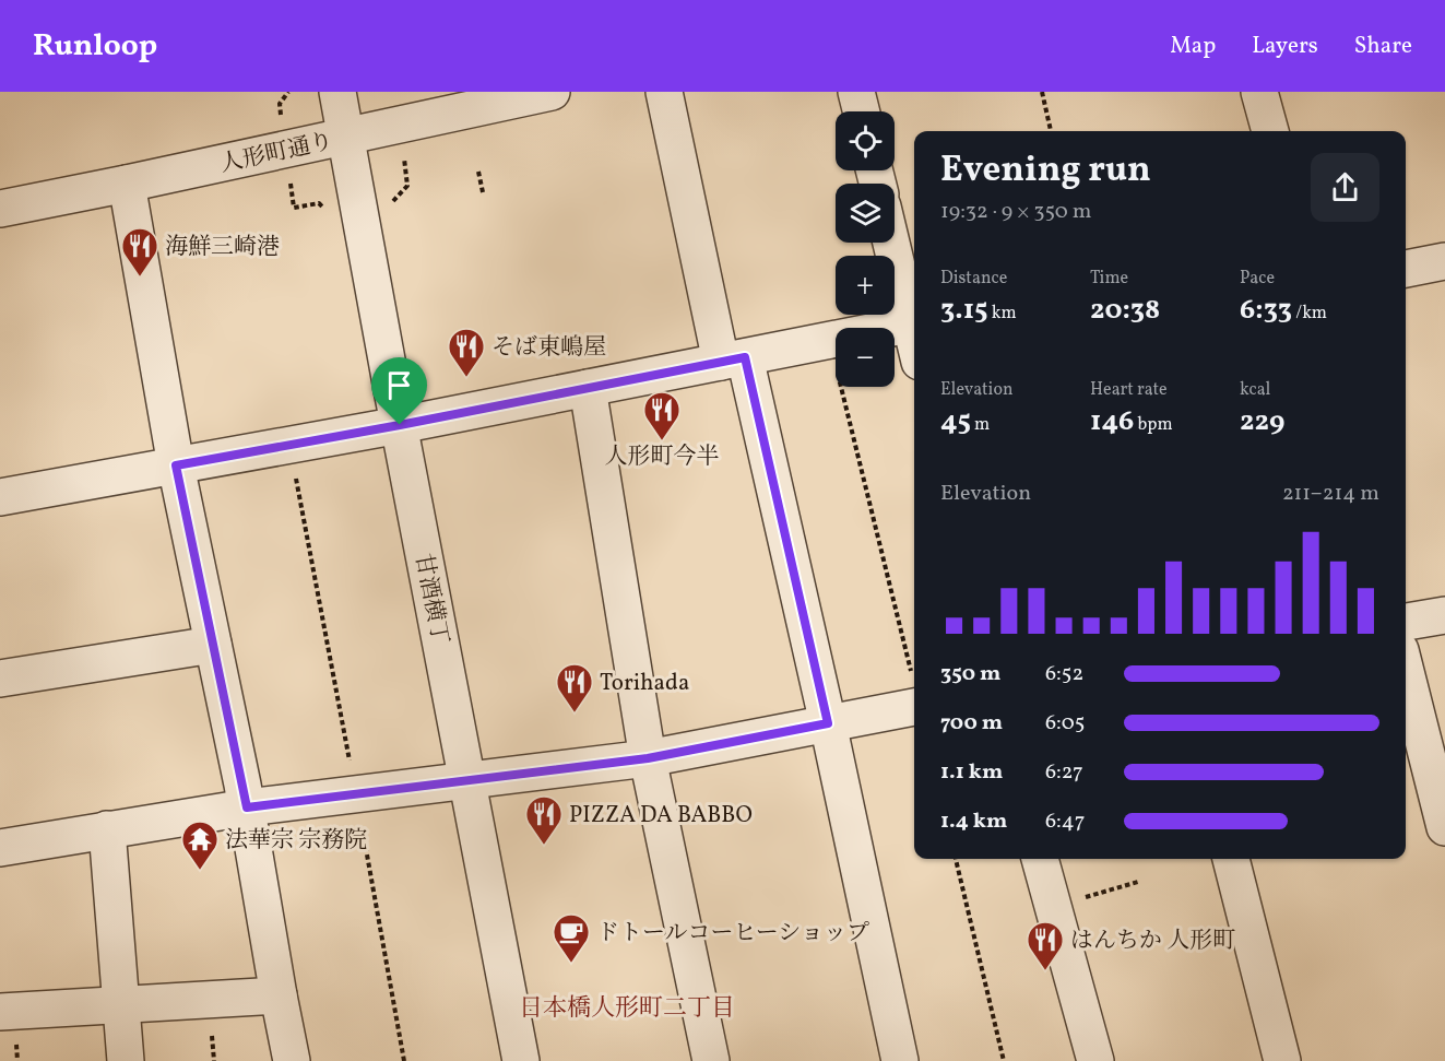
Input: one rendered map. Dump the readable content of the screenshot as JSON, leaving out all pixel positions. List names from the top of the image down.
{
  "streets": {
    "street": ["人形町通り", "甘酒横丁"]
  },
  "crossings": [
    ["人形町通り", "甘酒横丁"]
  ],
  "districts": ["日本橋人形町二丁目"],
  "places": {
    "restaurant": [
      "海鮮三崎港",
      "そば東嶋屋",
      "人形町今半",
      "Torihada",
      "PIZZA DA BABBO",
      "はんちか 人形町"
    ],
    "temple": ["法華宗 宗務院"],
    "cafe": ["ドトールコーヒーショップ"]
  },
  "page": {
    "header": "Runloop",
    "nav": ["Map", "Layers", "Share"],
    "map_buttons": ["+", "−"],
    "heading": ["Evening run", "19:32 · 9 × 350 m"],
    "stats": [
      ["Distance", "3.15 km"],
      ["Time", "20:38"],
      ["Pace", "6:33 /km"],
      ["Elevation", "45 m"],
      ["Heart rate", "146 bpm"],
      ["kcal", "229"]
    ],
    "chart": ["Elevation", "211–214 m"],
    "list": [
      {
        "name": "350 m",
        "note": "6:52"
      },
      {
        "name": "700 m",
        "note": "6:05"
      },
      {
        "name": "1.1 km",
        "note": "6:27"
      },
      {
        "name": "1.4 km",
        "note": "6:47"
      }
    ]
  }
}
